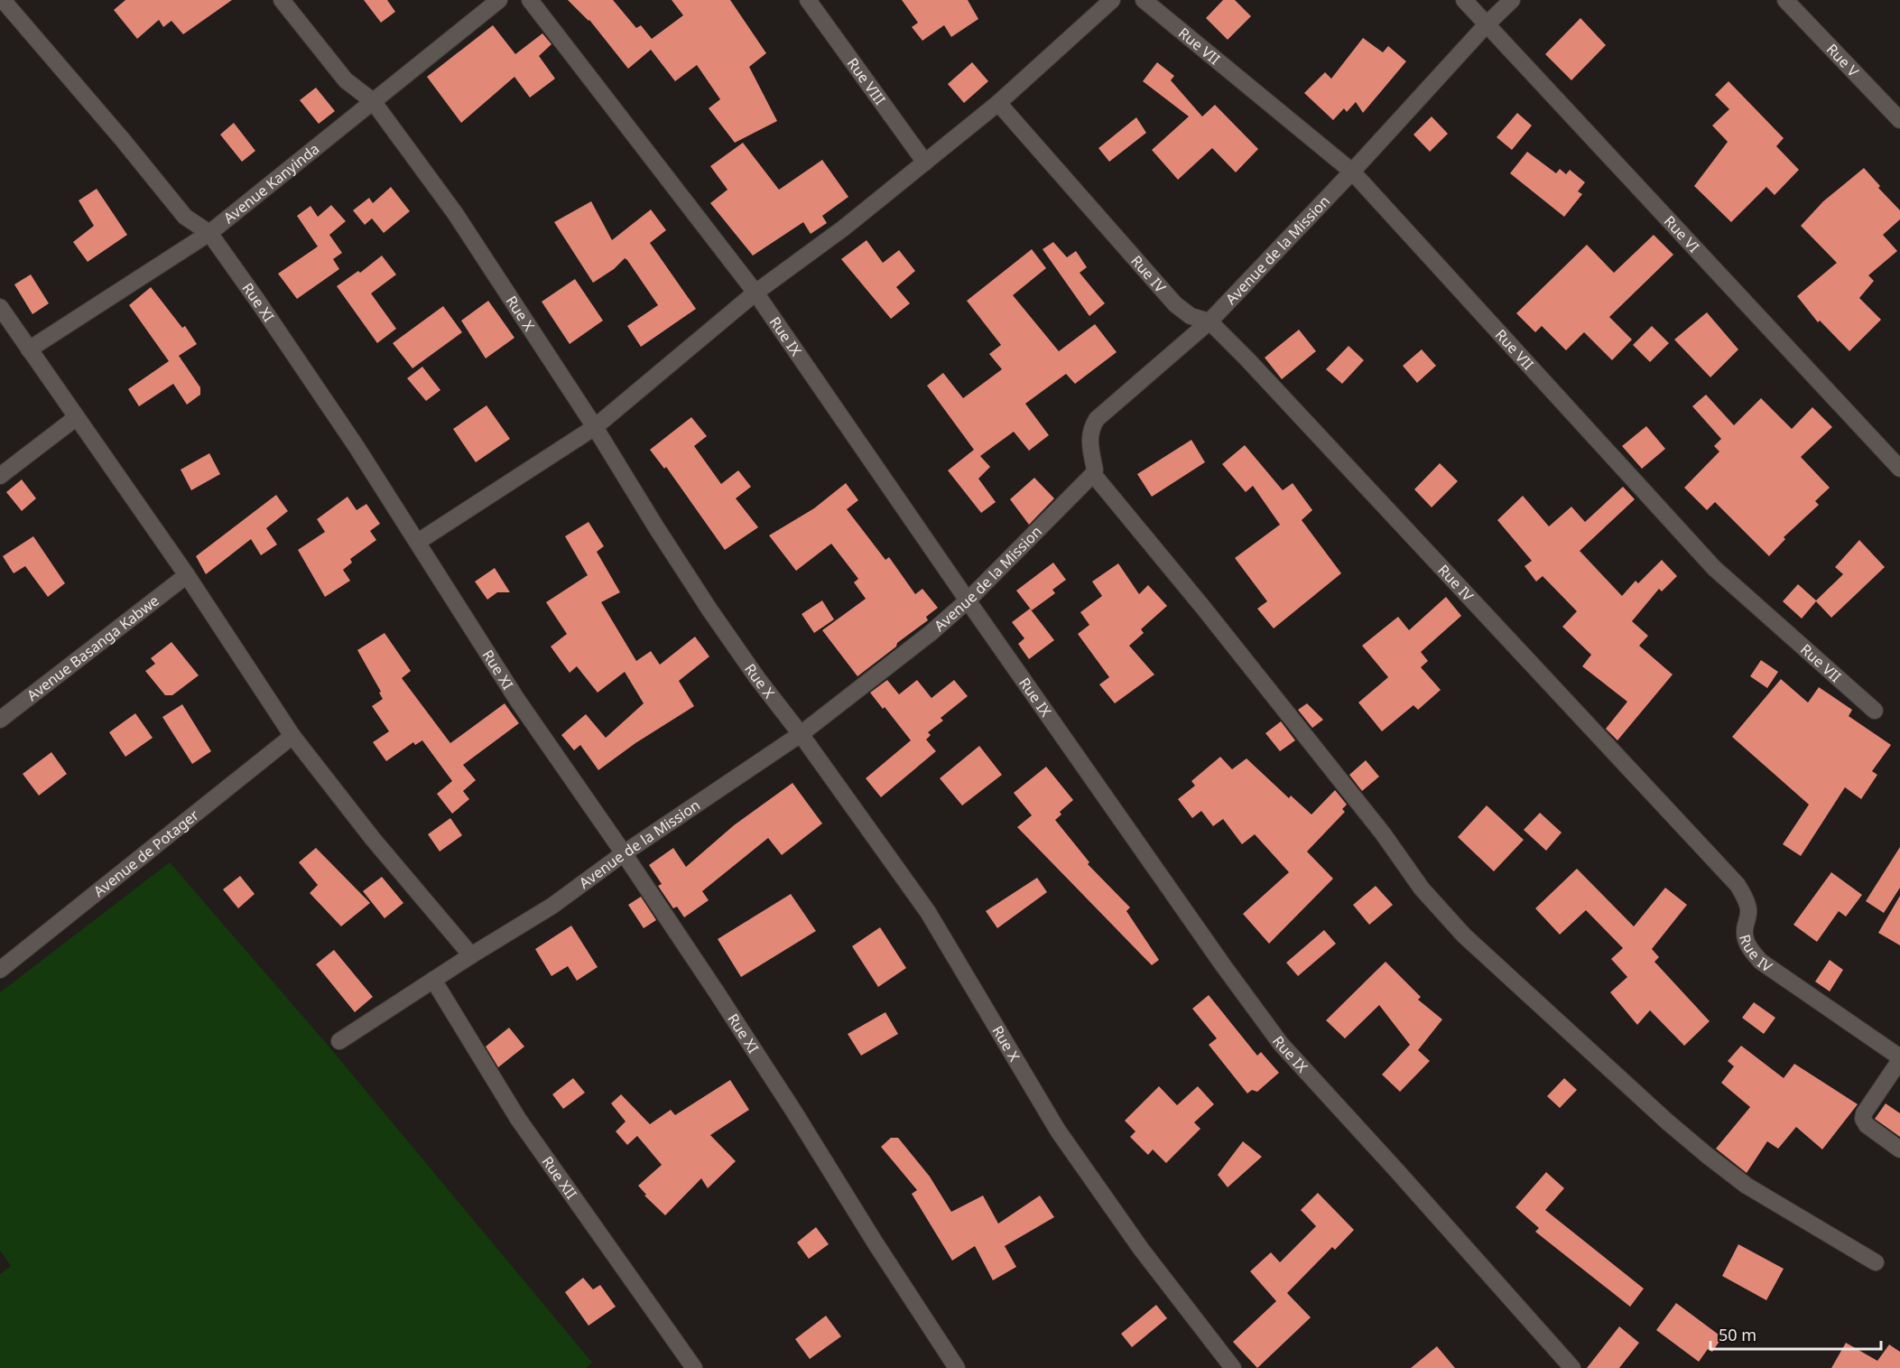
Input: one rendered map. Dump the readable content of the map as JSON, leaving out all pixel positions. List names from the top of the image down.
{
  "streets": {
    "street": [
      "Rue VII",
      "Rue V",
      "Rue VIII",
      "Avenue Kanyinda",
      "Rue VI",
      "Avenue de la Mission",
      "Rue IV",
      "Rue XI",
      "Rue X",
      "Rue IX",
      "Avenue Basanga Kabwe",
      "Avenue de Potager",
      "Rue XII"
    ]
  },
  "crossings": [
    ["Rue VII", "Avenue de la Mission"],
    ["Avenue Kanyinda", "Rue XI"],
    ["Avenue Kanyinda", "Rue X"],
    ["Rue VI", "Avenue de la Mission"],
    ["Avenue de la Mission", "Rue IV"],
    ["Avenue de la Mission", "Rue XI"],
    ["Avenue de la Mission", "Rue X"],
    ["Avenue de la Mission", "Rue IX"],
    ["Avenue de la Mission", "Rue XII"]
  ],
  "scale_bar": "50 m"
}
